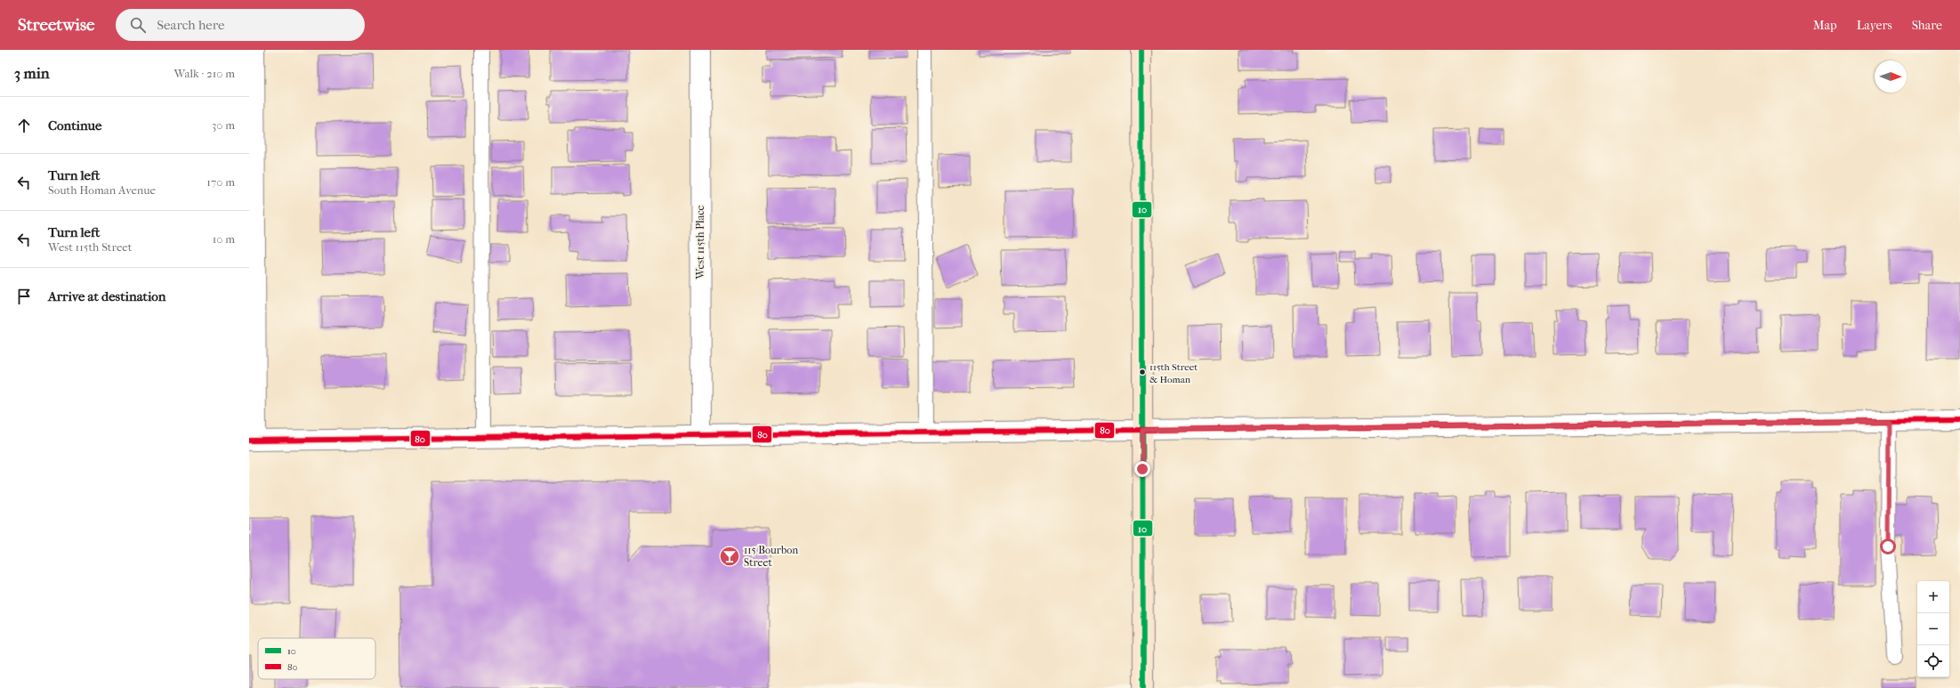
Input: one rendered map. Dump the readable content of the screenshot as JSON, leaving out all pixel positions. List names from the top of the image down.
{
  "streets": {
    "street": ["West 115th Place"]
  },
  "places": {
    "other": ["115th Street & Homan"],
    "bar": ["115 Bourbon Street"]
  },
  "lines": ["transit line 10", "transit line 80"],
  "legend": ["10", "80"],
  "north": "right",
  "page": {
    "header": "Streetwise",
    "search": "Search here",
    "nav": ["Map", "Layers", "Share"],
    "heading": ["3 min", "Walk · 210 m"],
    "list": [
      ["Continue", "30 m"],
      ["Turn left", "South Homan Avenue", "170 m"],
      ["Turn left", "West 115th Street", "10 m"],
      "Arrive at destination"
    ],
    "map_buttons": ["+", "−"]
  }
}
